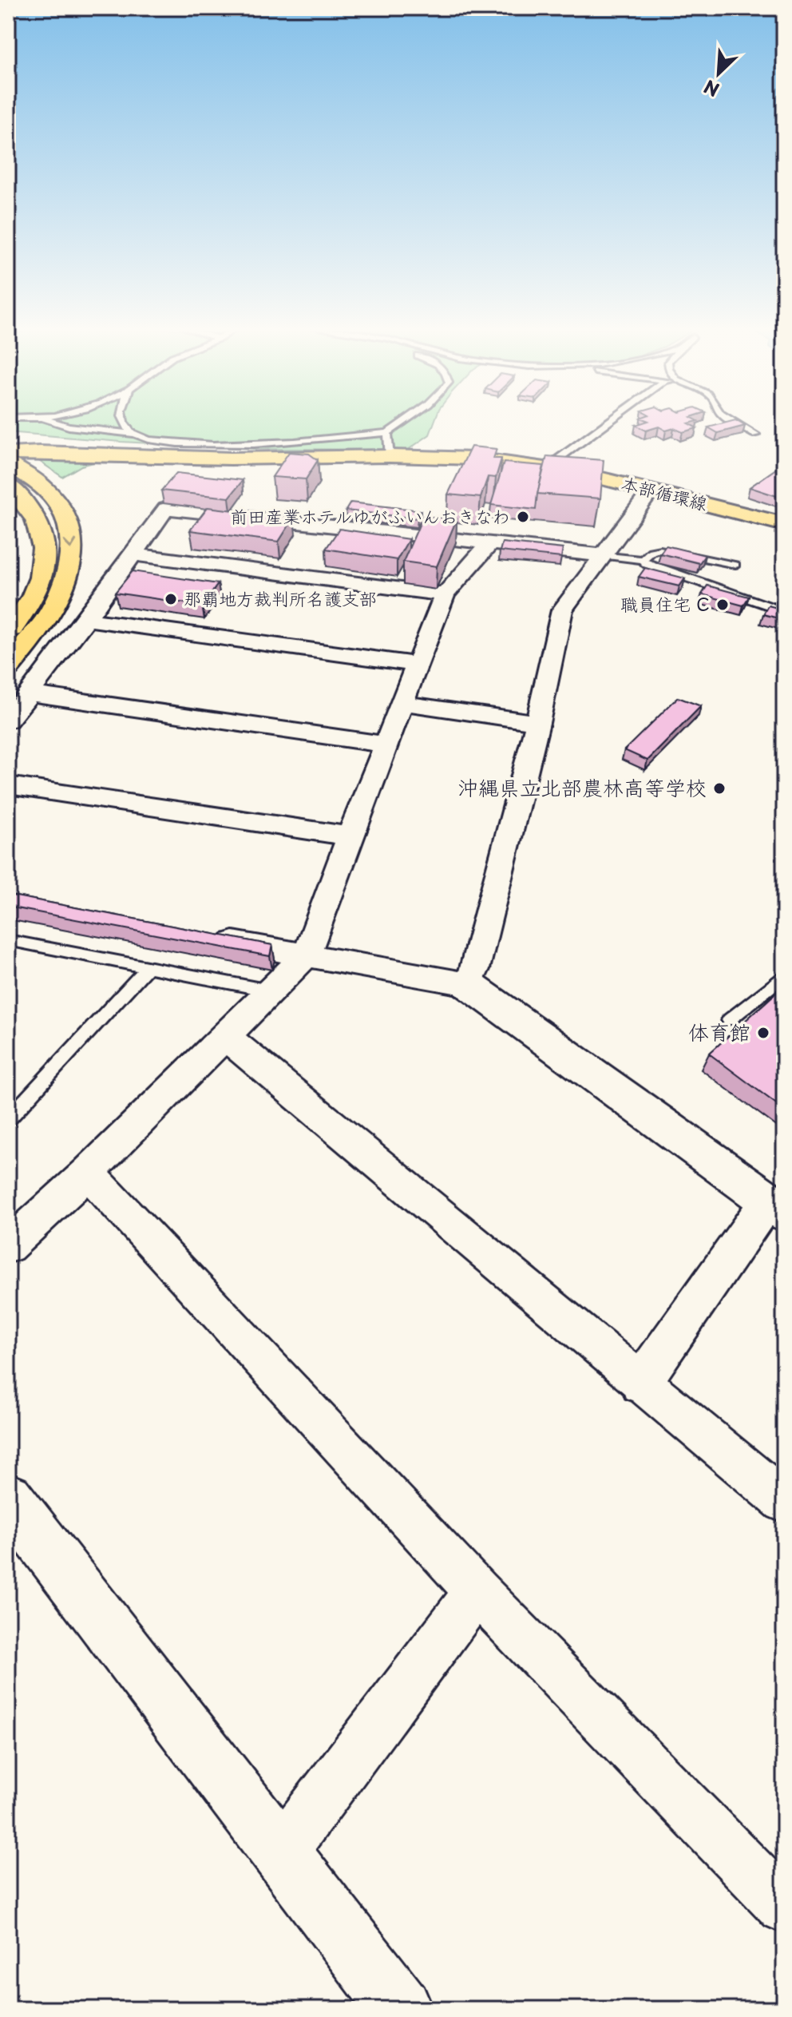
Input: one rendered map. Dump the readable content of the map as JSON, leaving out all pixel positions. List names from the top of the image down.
{
  "streets": {
    "highway": ["本部循環線"]
  },
  "places": [
    "前田産業ホテルゆがふいんおきなわ",
    "那覇地方裁判所名護支部",
    "職員住宅 C",
    "沖縄県立北部農林高等学校",
    "体育館"
  ],
  "north": "bottom left"
}
